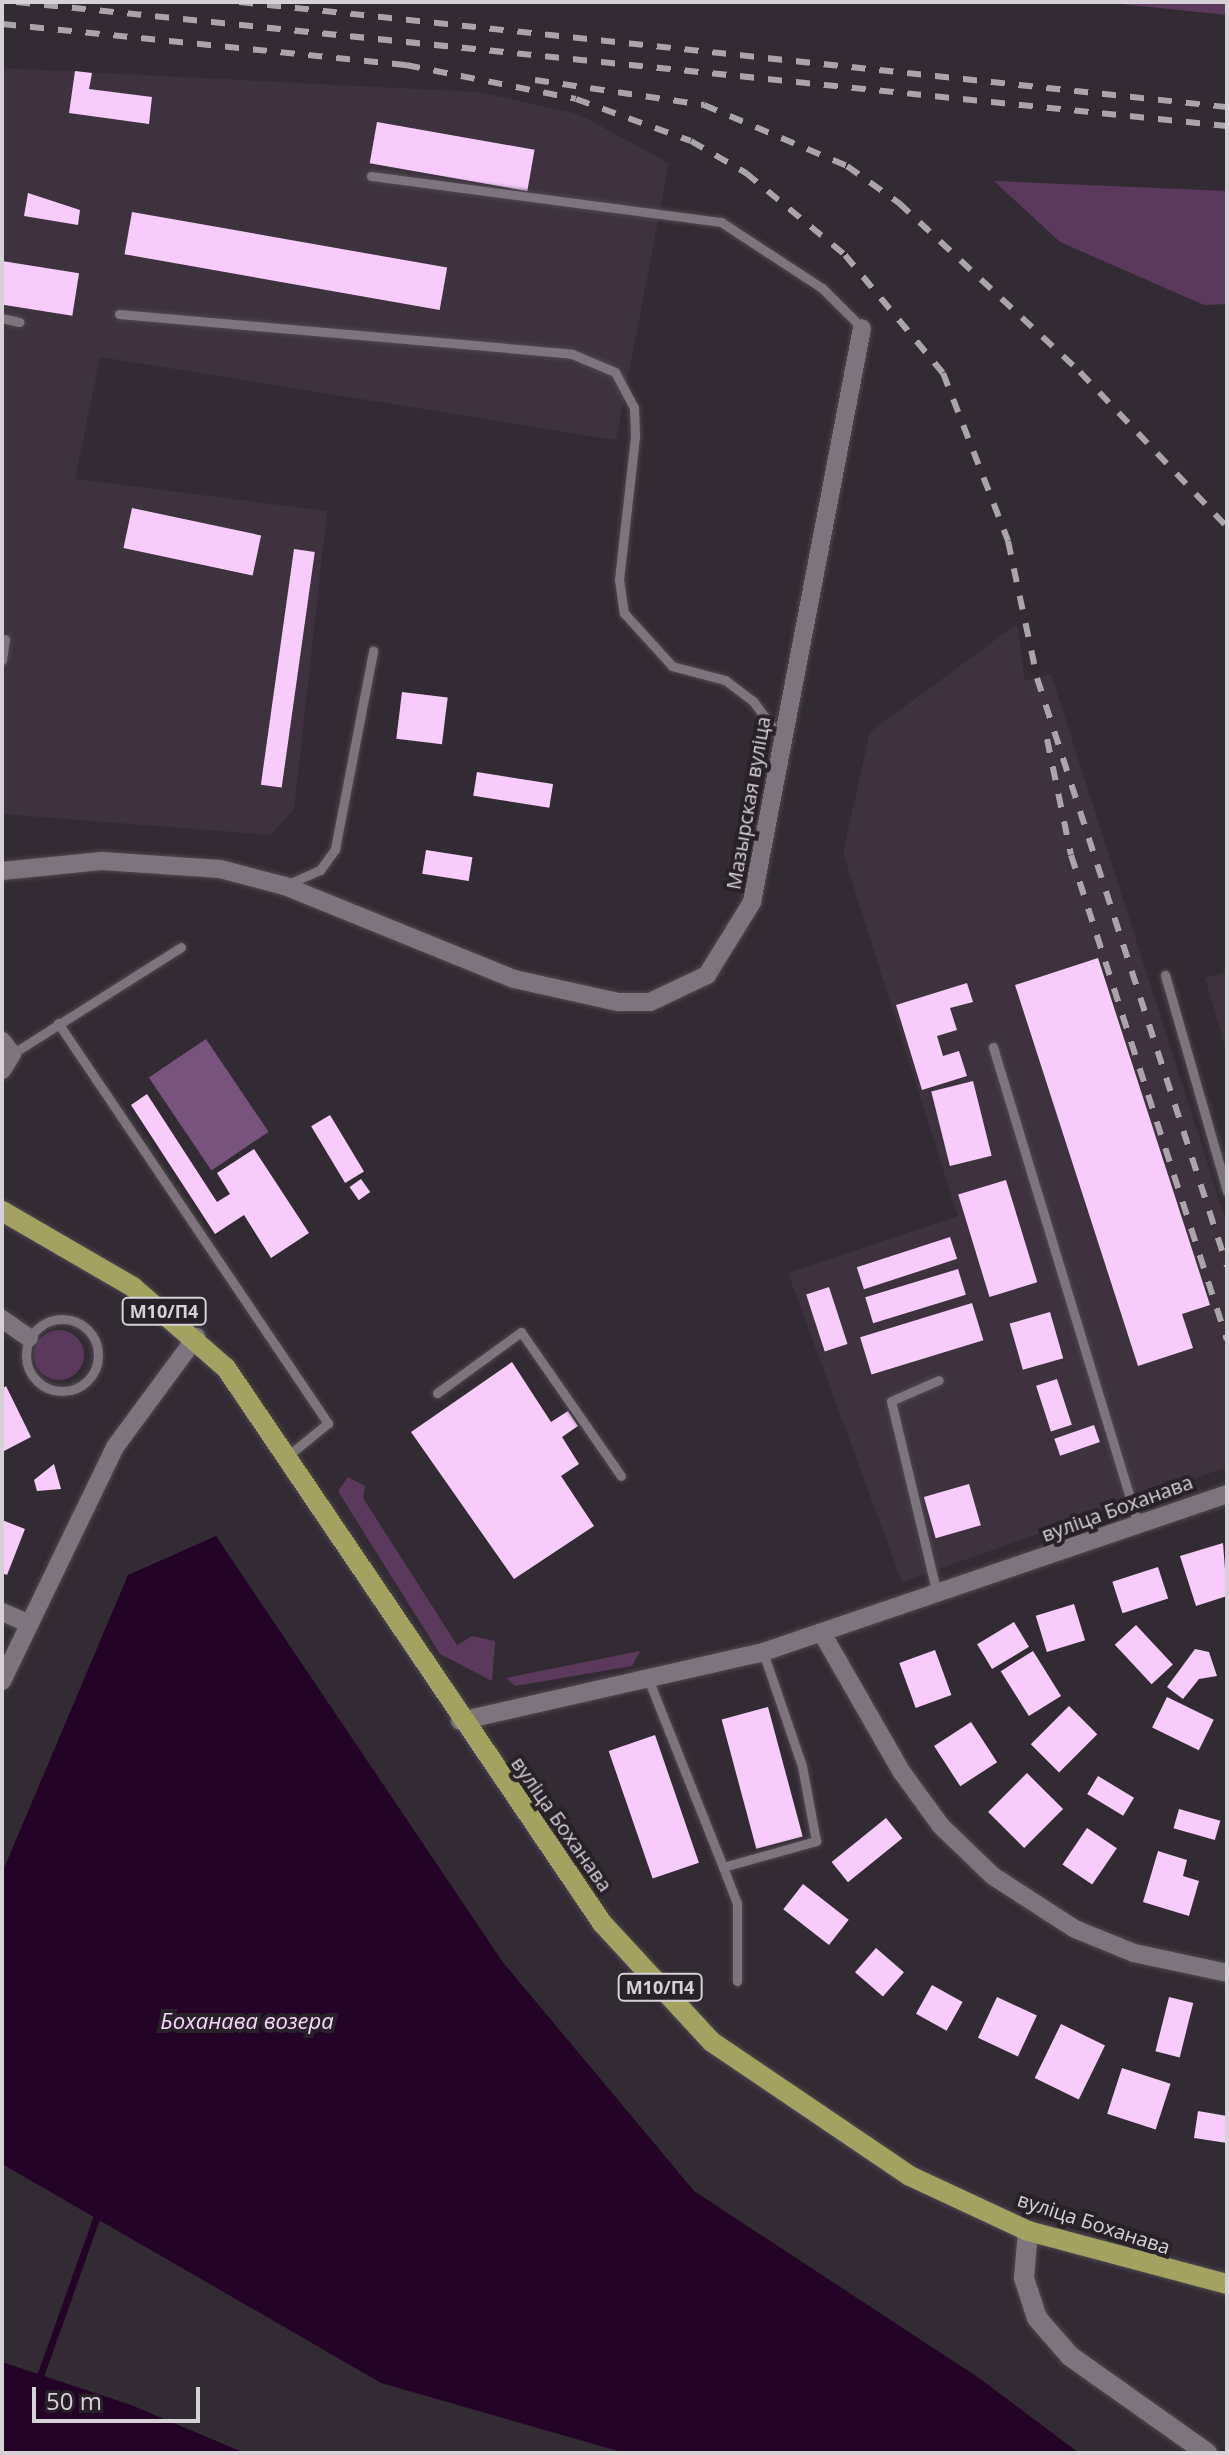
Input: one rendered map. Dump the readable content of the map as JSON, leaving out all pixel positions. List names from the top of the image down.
{
  "streets": {
    "main road": ["М10/П4", "вуліца Боханава"],
    "street": ["Мазырская вуліца"]
  },
  "water": ["Боханава возера"],
  "scale_bar": "50 m"
}
